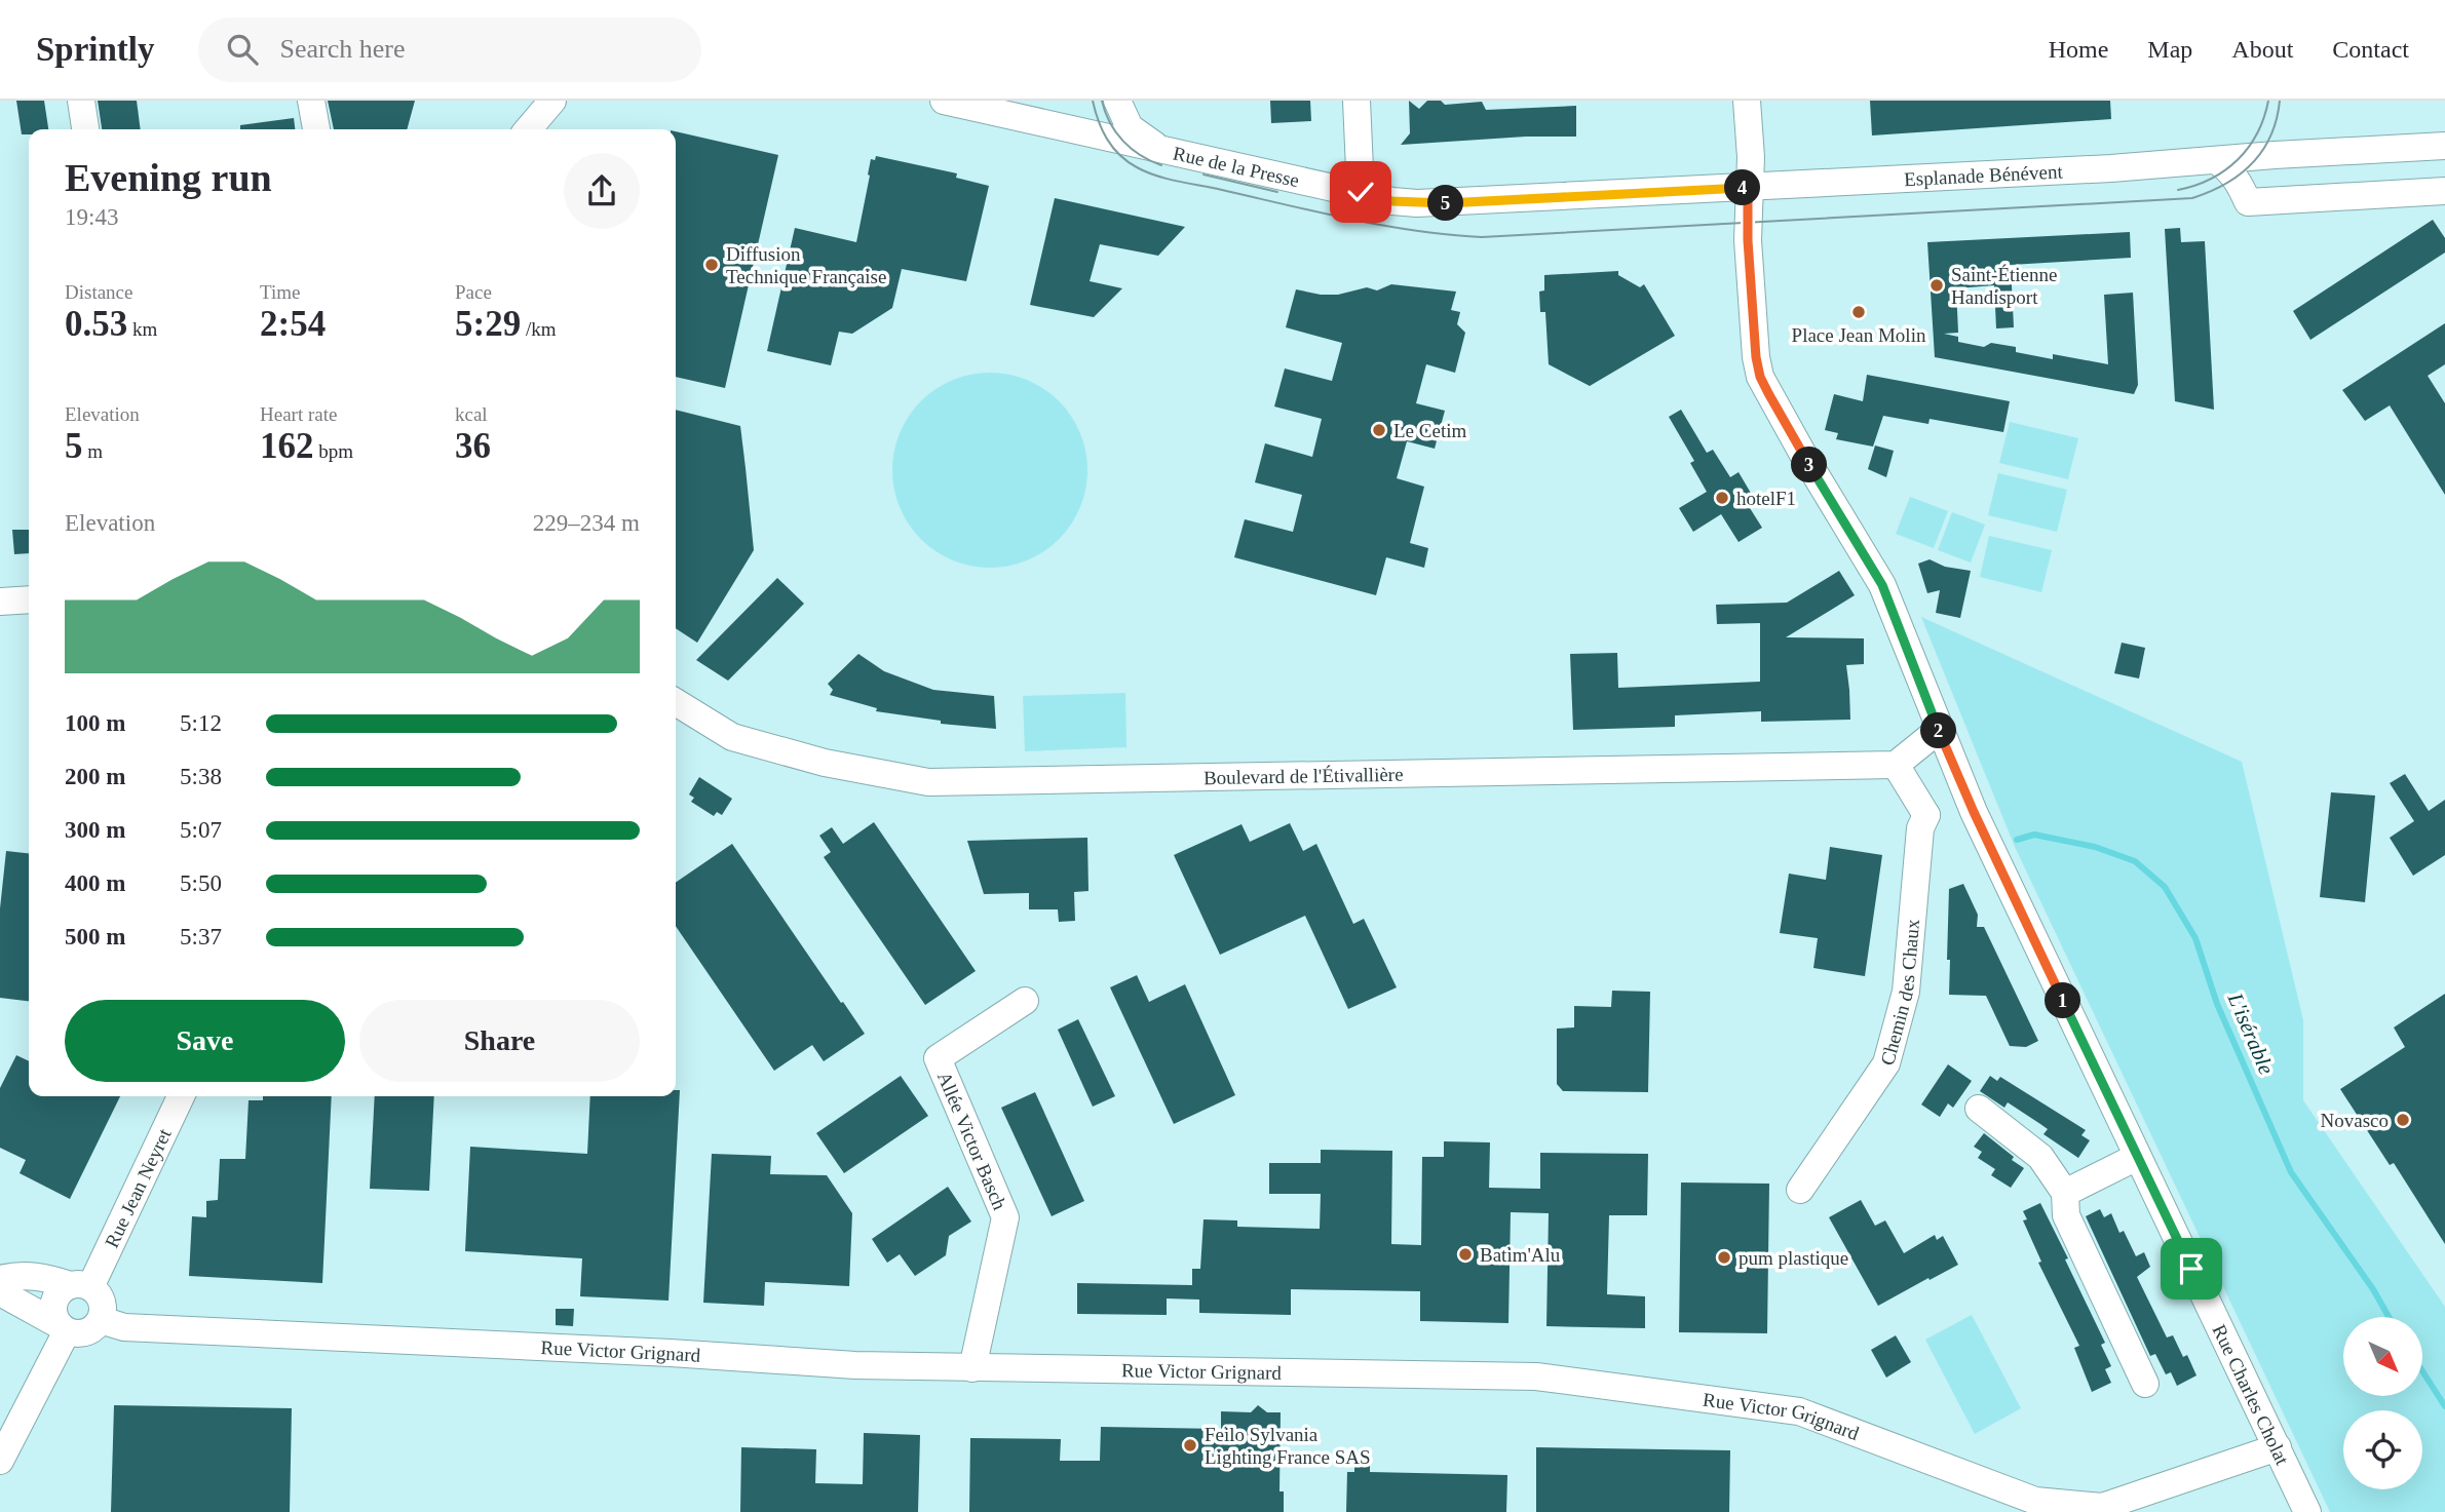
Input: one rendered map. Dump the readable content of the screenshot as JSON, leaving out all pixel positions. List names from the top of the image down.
{
  "streets": {
    "street": [
      "Rue de la Presse",
      "Esplanade Bénévent",
      "Boulevard de l'Étivallière",
      "Chemin des Chaux",
      "Allée Victor Basch",
      "Rue Jean Neyret",
      "Rue Victor Grignard",
      "Rue Charles Cholat"
    ]
  },
  "crossings": [
    ["Rue de la Presse", "Esplanade Bénévent"],
    ["Rue de la Presse", "Rue Charles Cholat"],
    ["Esplanade Bénévent", "Rue Charles Cholat"],
    ["Allée Victor Basch", "Rue Victor Grignard"],
    ["Rue Jean Neyret", "Rue Victor Grignard"],
    ["Rue Victor Grignard", "Rue Charles Cholat"]
  ],
  "water": ["L'isérable"],
  "places": [
    "Diffusion Technique Française",
    "Saint-Étienne Handisport",
    "Place Jean Molin",
    "Le Cetim",
    "hotelF1",
    "Novasco",
    "Batim'Alu",
    "pum plastique",
    "Feilo Sylvania Lighting France SAS"
  ],
  "north": "bottom right",
  "page": {
    "header": "Sprintly",
    "search": "Search here",
    "nav": [
      "Home",
      "Map",
      "About",
      "Contact"
    ],
    "heading": ["Evening run", "19:43"],
    "pins": [
      "4",
      "5",
      "3",
      "2",
      "1"
    ],
    "stats": [
      ["Distance", "0.53 km"],
      ["Time", "2:54"],
      ["Pace", "5:29 /km"],
      ["Elevation", "5 m"],
      ["Heart rate", "162 bpm"],
      ["kcal", "36"]
    ],
    "chart": ["Elevation", "229–234 m"],
    "list": [
      {
        "name": "100 m",
        "note": "5:12"
      },
      {
        "name": "200 m",
        "note": "5:38"
      },
      {
        "name": "300 m",
        "note": "5:07"
      },
      {
        "name": "400 m",
        "note": "5:50"
      },
      {
        "name": "500 m",
        "note": "5:37"
      }
    ],
    "buttons": ["Save", "Share"]
  }
}
